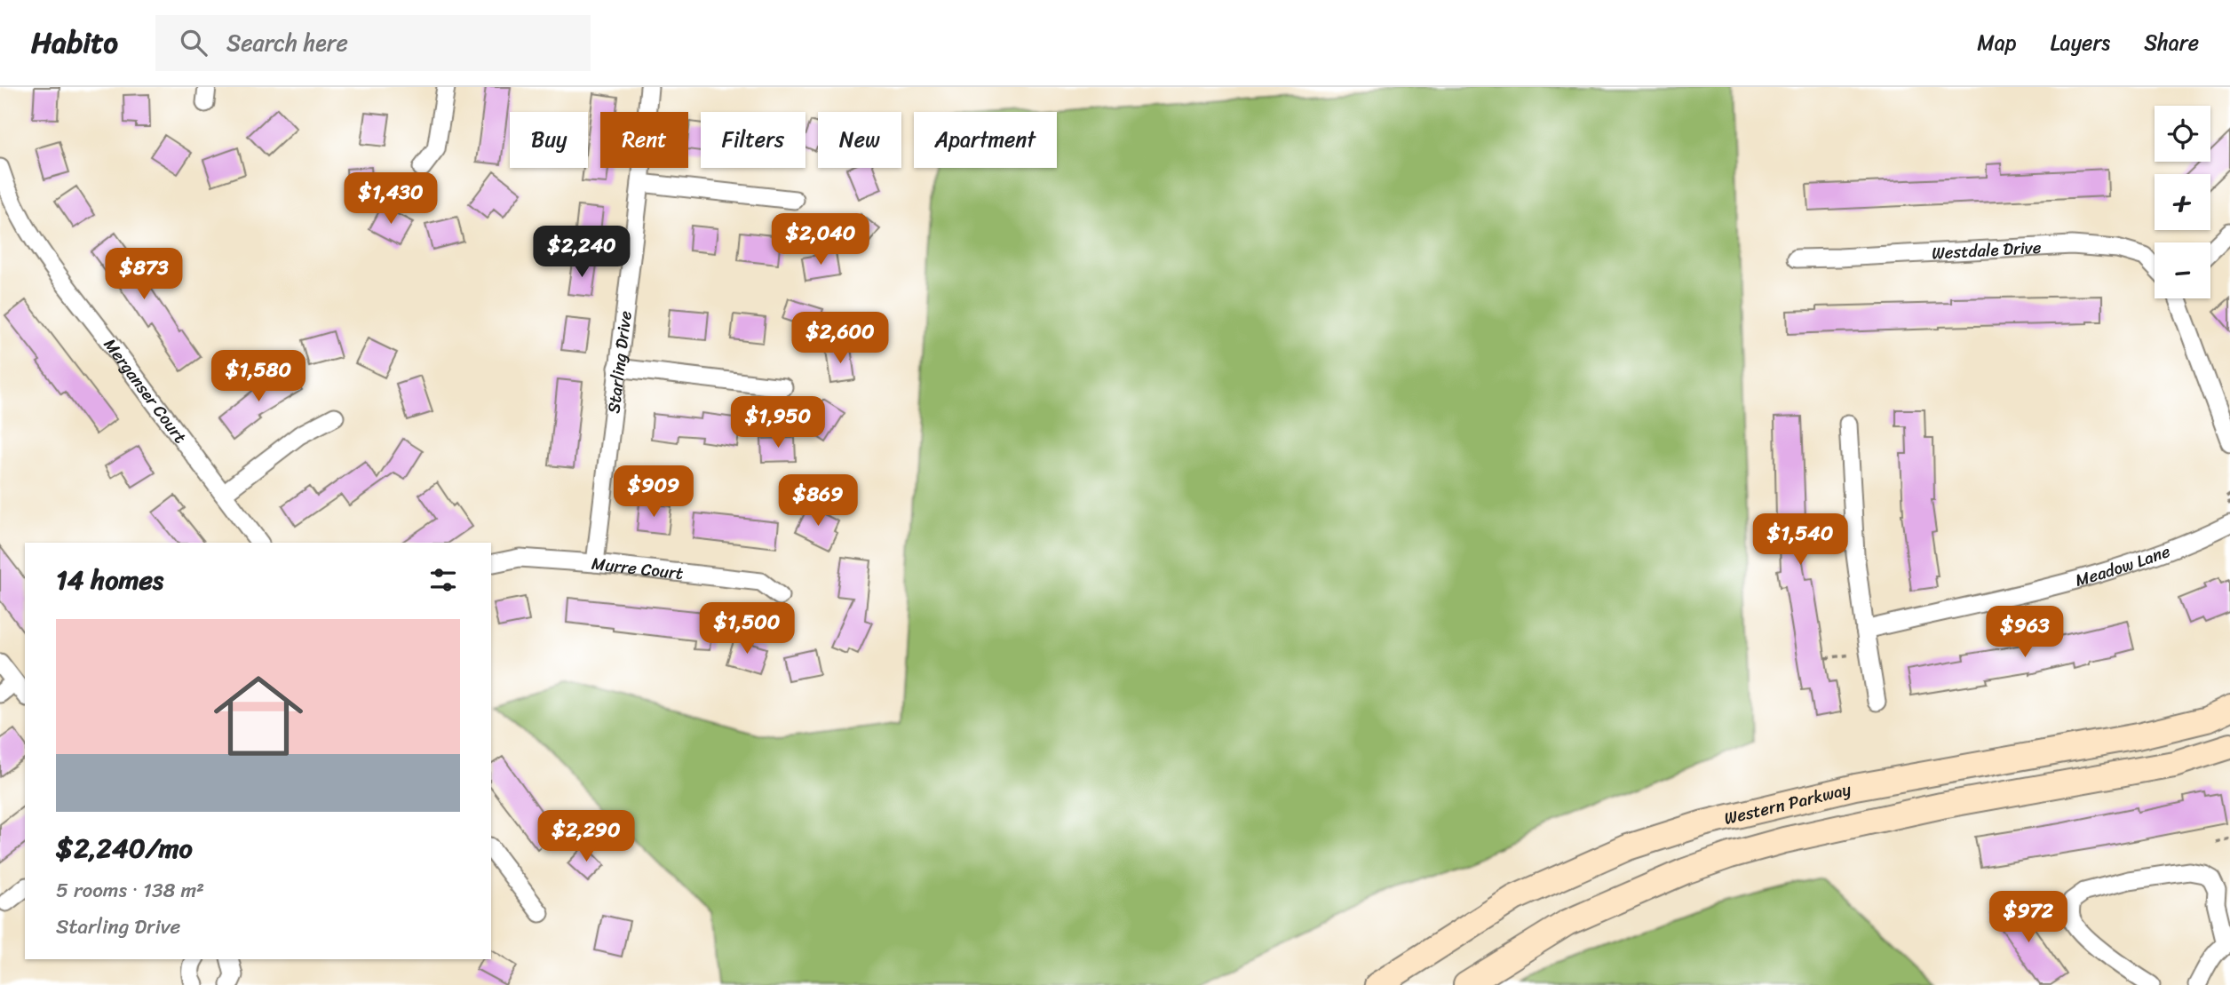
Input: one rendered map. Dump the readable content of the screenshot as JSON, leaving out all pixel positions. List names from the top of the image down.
{
  "streets": {
    "main road": ["Western Parkway"],
    "street": [
      "Westdale Drive",
      "Starling Drive",
      "Merganser Court",
      "Meadow Lane",
      "Murre Court"
    ]
  },
  "crossings": [
    ["Starling Drive", "Murre Court"]
  ],
  "page": {
    "header": "Habito",
    "search": "Search here",
    "nav": ["Map", "Layers", "Share"],
    "map_buttons": ["+", "−"],
    "chip": [
      "Buy",
      "Rent",
      "Filters",
      "New",
      "Apartment"
    ],
    "price": [
      "$1,430",
      "$2,040",
      "$2,240",
      "$873",
      "$2,600",
      "$1,580",
      "$1,950",
      "$909",
      "$869",
      "$1,540",
      "$1,500",
      "$963",
      "$2,290",
      "$972"
    ],
    "heading": "14 homes",
    "list": [
      {
        "name": "$2,240/mo",
        "note": "5 rooms · 138 m² · Starling Drive"
      }
    ]
  }
}
